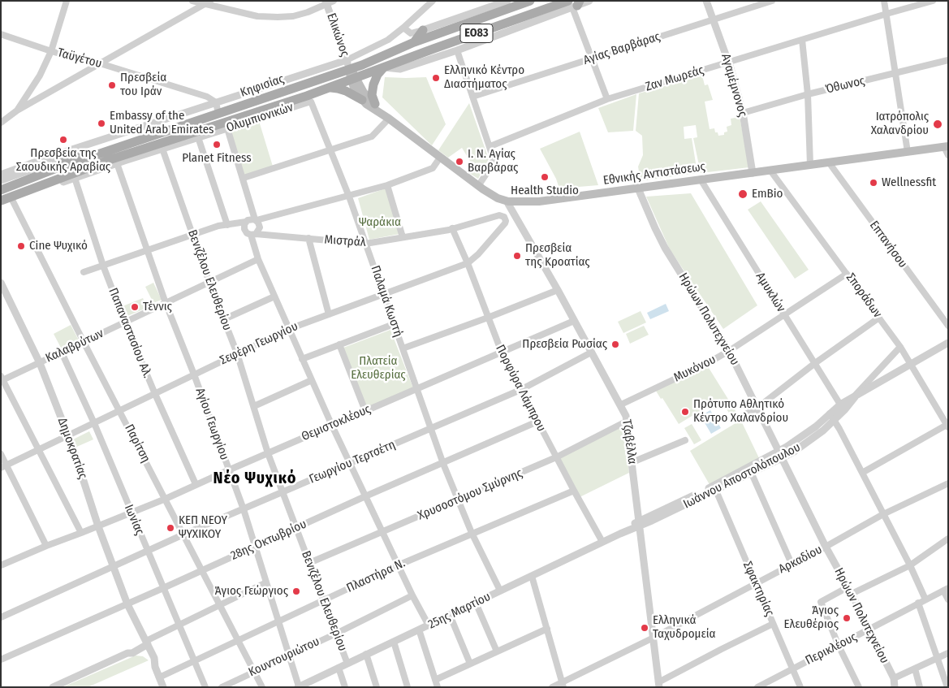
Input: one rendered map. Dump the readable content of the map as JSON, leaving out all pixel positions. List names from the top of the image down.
{
  "streets": {
    "main road": ["ΕΟ83", "Κηφισίας", "Εθνικής Αντιστάσεως"],
    "street": [
      "Ελικώνος",
      "Αγίας Βαρβάρας",
      "Ταϋγέτου",
      "Ζαν Μωρεάς",
      "Αγαμέμνονος",
      "Όθωνος",
      "Ολυμπιονικών",
      "Μιστράλ",
      "Επτανήσου",
      "Βενιζέλου Ελευθερίου",
      "Αμυκλών",
      "Σποράδων",
      "Παλαμά Κωστή",
      "Ηρώων Πολυτεχνείου",
      "Παπαναστασίου Αλ.",
      "Σεφέρη Γεωργίου",
      "Καλαβρύτων",
      "Μυκόνου",
      "Πορφύρα Λάμπρου",
      "Θεμιστοκλέους",
      "Αγίου Γεωργίου",
      "Τζαβέλλα",
      "Παρίτση",
      "Δημοκρατίας",
      "Γεωργίου Τερτσέτη",
      "Ιωάννου Αποστολόπουλου",
      "Χρυσοστόμου Σμύρνης",
      "Ιωνίας",
      "28ης Οκτωβρίου",
      "Αρκαδίου",
      "Πλαστήρα Ν.",
      "Σφακτηρίας",
      "25ης Μαρτίου",
      "Περικλέους",
      "Κουντουριώτου"
    ]
  },
  "crossings": [
    ["Ελικώνος", "Κηφισίας"],
    ["Ελικώνος", "Εθνικής Αντιστάσεως"],
    ["Αγίας Βαρβάρας", "Αγαμέμνονος"],
    ["Ζαν Μωρεάς", "Αγαμέμνονος"],
    ["Αγαμέμνονος", "Όθωνος"],
    ["Αγαμέμνονος", "Εθνικής Αντιστάσεως"],
    ["Κηφισίας", "Εθνικής Αντιστάσεως"],
    ["Ολυμπιονικών", "Βενιζέλου Ελευθερίου"],
    ["Ολυμπιονικών", "Παλαμά Κωστή"],
    ["Ολυμπιονικών", "Παπαναστασίου Αλ."],
    ["Ολυμπιονικών", "Αγίου Γεωργίου"],
    ["Ολυμπιονικών", "Παρίτση"],
    ["Εθνικής Αντιστάσεως", "Επτανήσου"],
    ["Εθνικής Αντιστάσεως", "Αμυκλών"],
    ["Εθνικής Αντιστάσεως", "Σποράδων"],
    ["Εθνικής Αντιστάσεως", "Ηρώων Πολυτεχνείου"],
    ["Εθνικής Αντιστάσεως", "Τζαβέλλα"],
    ["Μιστράλ", "Παλαμά Κωστή"],
    ["Μιστράλ", "Σεφέρη Γεωργίου"],
    ["Μιστράλ", "Πορφύρα Λάμπρου"],
    ["Βενιζέλου Ελευθερίου", "Σεφέρη Γεωργίου"],
    ["Βενιζέλου Ελευθερίου", "Καλαβρύτων"],
    ["Βενιζέλου Ελευθερίου", "Θεμιστοκλέους"],
    ["Βενιζέλου Ελευθερίου", "Γεωργίου Τερτσέτη"],
    ["Βενιζέλου Ελευθερίου", "Χρυσοστόμου Σμύρνης"],
    ["Βενιζέλου Ελευθερίου", "28ης Οκτωβρίου"],
    ["Βενιζέλου Ελευθερίου", "Πλαστήρα Ν."],
    ["Βενιζέλου Ελευθερίου", "25ης Μαρτίου"],
    ["Βενιζέλου Ελευθερίου", "Κουντουριώτου"],
    ["Αμυκλών", "Μυκόνου"],
    ["Αμυκλών", "Ιωάννου Αποστολόπουλου"],
    ["Σποράδων", "Μυκόνου"],
    ["Σποράδων", "Ιωάννου Αποστολόπουλου"],
    ["Παλαμά Κωστή", "Σεφέρη Γεωργίου"],
    ["Παλαμά Κωστή", "Θεμιστοκλέους"],
    ["Παλαμά Κωστή", "Γεωργίου Τερτσέτη"],
    ["Παλαμά Κωστή", "Χρυσοστόμου Σμύρνης"],
    ["Παλαμά Κωστή", "28ης Οκτωβρίου"],
    ["Παλαμά Κωστή", "Πλαστήρα Ν."],
    ["Παλαμά Κωστή", "25ης Μαρτίου"],
    ["Ηρώων Πολυτεχνείου", "Μυκόνου"],
    ["Ηρώων Πολυτεχνείου", "Ιωάννου Αποστολόπουλου"],
    ["Ηρώων Πολυτεχνείου", "Αρκαδίου"],
    ["Ηρώων Πολυτεχνείου", "Περικλέους"],
    ["Παπαναστασίου Αλ.", "Σεφέρη Γεωργίου"],
    ["Παπαναστασίου Αλ.", "Καλαβρύτων"],
    ["Παπαναστασίου Αλ.", "Θεμιστοκλέους"],
    ["Σεφέρη Γεωργίου", "Πορφύρα Λάμπρου"],
    ["Σεφέρη Γεωργίου", "Αγίου Γεωργίου"],
    ["Σεφέρη Γεωργίου", "Παρίτση"],
    ["Σεφέρη Γεωργίου", "Δημοκρατίας"],
    ["Σεφέρη Γεωργίου", "Ιωνίας"],
    ["Καλαβρύτων", "Αγίου Γεωργίου"],
    ["Καλαβρύτων", "Παρίτση"],
    ["Καλαβρύτων", "Δημοκρατίας"],
    ["Καλαβρύτων", "Ιωνίας"],
    ["Μυκόνου", "Τζαβέλλα"],
    ["Πορφύρα Λάμπρου", "Θεμιστοκλέους"],
    ["Πορφύρα Λάμπρου", "Γεωργίου Τερτσέτη"],
    ["Πορφύρα Λάμπρου", "Χρυσοστόμου Σμύρνης"],
    ["Πορφύρα Λάμπρου", "28ης Οκτωβρίου"],
    ["Πορφύρα Λάμπρου", "Πλαστήρα Ν."],
    ["Πορφύρα Λάμπρου", "25ης Μαρτίου"],
    ["Θεμιστοκλέους", "Αγίου Γεωργίου"],
    ["Θεμιστοκλέους", "Τζαβέλλα"],
    ["Θεμιστοκλέους", "Παρίτση"],
    ["Θεμιστοκλέους", "Δημοκρατίας"],
    ["Θεμιστοκλέους", "Ιωνίας"],
    ["Αγίου Γεωργίου", "Γεωργίου Τερτσέτη"],
    ["Αγίου Γεωργίου", "28ης Οκτωβρίου"],
    ["Αγίου Γεωργίου", "Πλαστήρα Ν."],
    ["Αγίου Γεωργίου", "25ης Μαρτίου"],
    ["Αγίου Γεωργίου", "Κουντουριώτου"],
    ["Τζαβέλλα", "Γεωργίου Τερτσέτη"],
    ["Τζαβέλλα", "Ιωάννου Αποστολόπουλου"],
    ["Τζαβέλλα", "Χρυσοστόμου Σμύρνης"],
    ["Τζαβέλλα", "Αρκαδίου"],
    ["Τζαβέλλα", "25ης Μαρτίου"],
    ["Παρίτση", "Γεωργίου Τερτσέτη"],
    ["Παρίτση", "28ης Οκτωβρίου"],
    ["Παρίτση", "Πλαστήρα Ν."],
    ["Παρίτση", "Κουντουριώτου"],
    ["Δημοκρατίας", "Γεωργίου Τερτσέτη"],
    ["Δημοκρατίας", "28ης Οκτωβρίου"],
    ["Δημοκρατίας", "Πλαστήρα Ν."],
    ["Γεωργίου Τερτσέτη", "Ιωνίας"],
    ["Ιωάννου Αποστολόπουλου", "Σφακτηρίας"],
    ["Ιωάννου Αποστολόπουλου", "25ης Μαρτίου"],
    ["Ιωνίας", "28ης Οκτωβρίου"],
    ["Ιωνίας", "Πλαστήρα Ν."],
    ["Αρκαδίου", "Σφακτηρίας"],
    ["Σφακτηρίας", "Περικλέους"]
  ],
  "districts": ["Νέο Ψυχικό"],
  "parks": ["Ψαράκια", "Πλατεία Ελευθερίας"],
  "places": [
    "Ελληνικό Κέντρο Διαστήματος",
    "Πρεσβεία του Ιράν",
    "Embassy of the United Arab Emirates",
    "Ιατρόπολις Χαλανδρίου",
    "Πρεσβεία της Σαουδικής Αραβίας",
    "Planet Fitness",
    "Ι. Ν. Αγίας Βαρβάρας",
    "Health Studio",
    "Wellnessfit",
    "EmBio",
    "Cine Ψυχικό",
    "Πρεσβεία της Κροατίας",
    "Τέννις",
    "Πρεσβεία Ρωσίας",
    "Πρότυπο Αθλητικό Κέντρο Χαλανδρίου",
    "ΚΕΠ ΝΕΟΥ ΨΥΧΙΚΟΥ",
    "Άγιος Γεώργιος",
    "Άγιος Ελευθέριος",
    "Ελληνικά Ταχυδρομεία"
  ]
}
